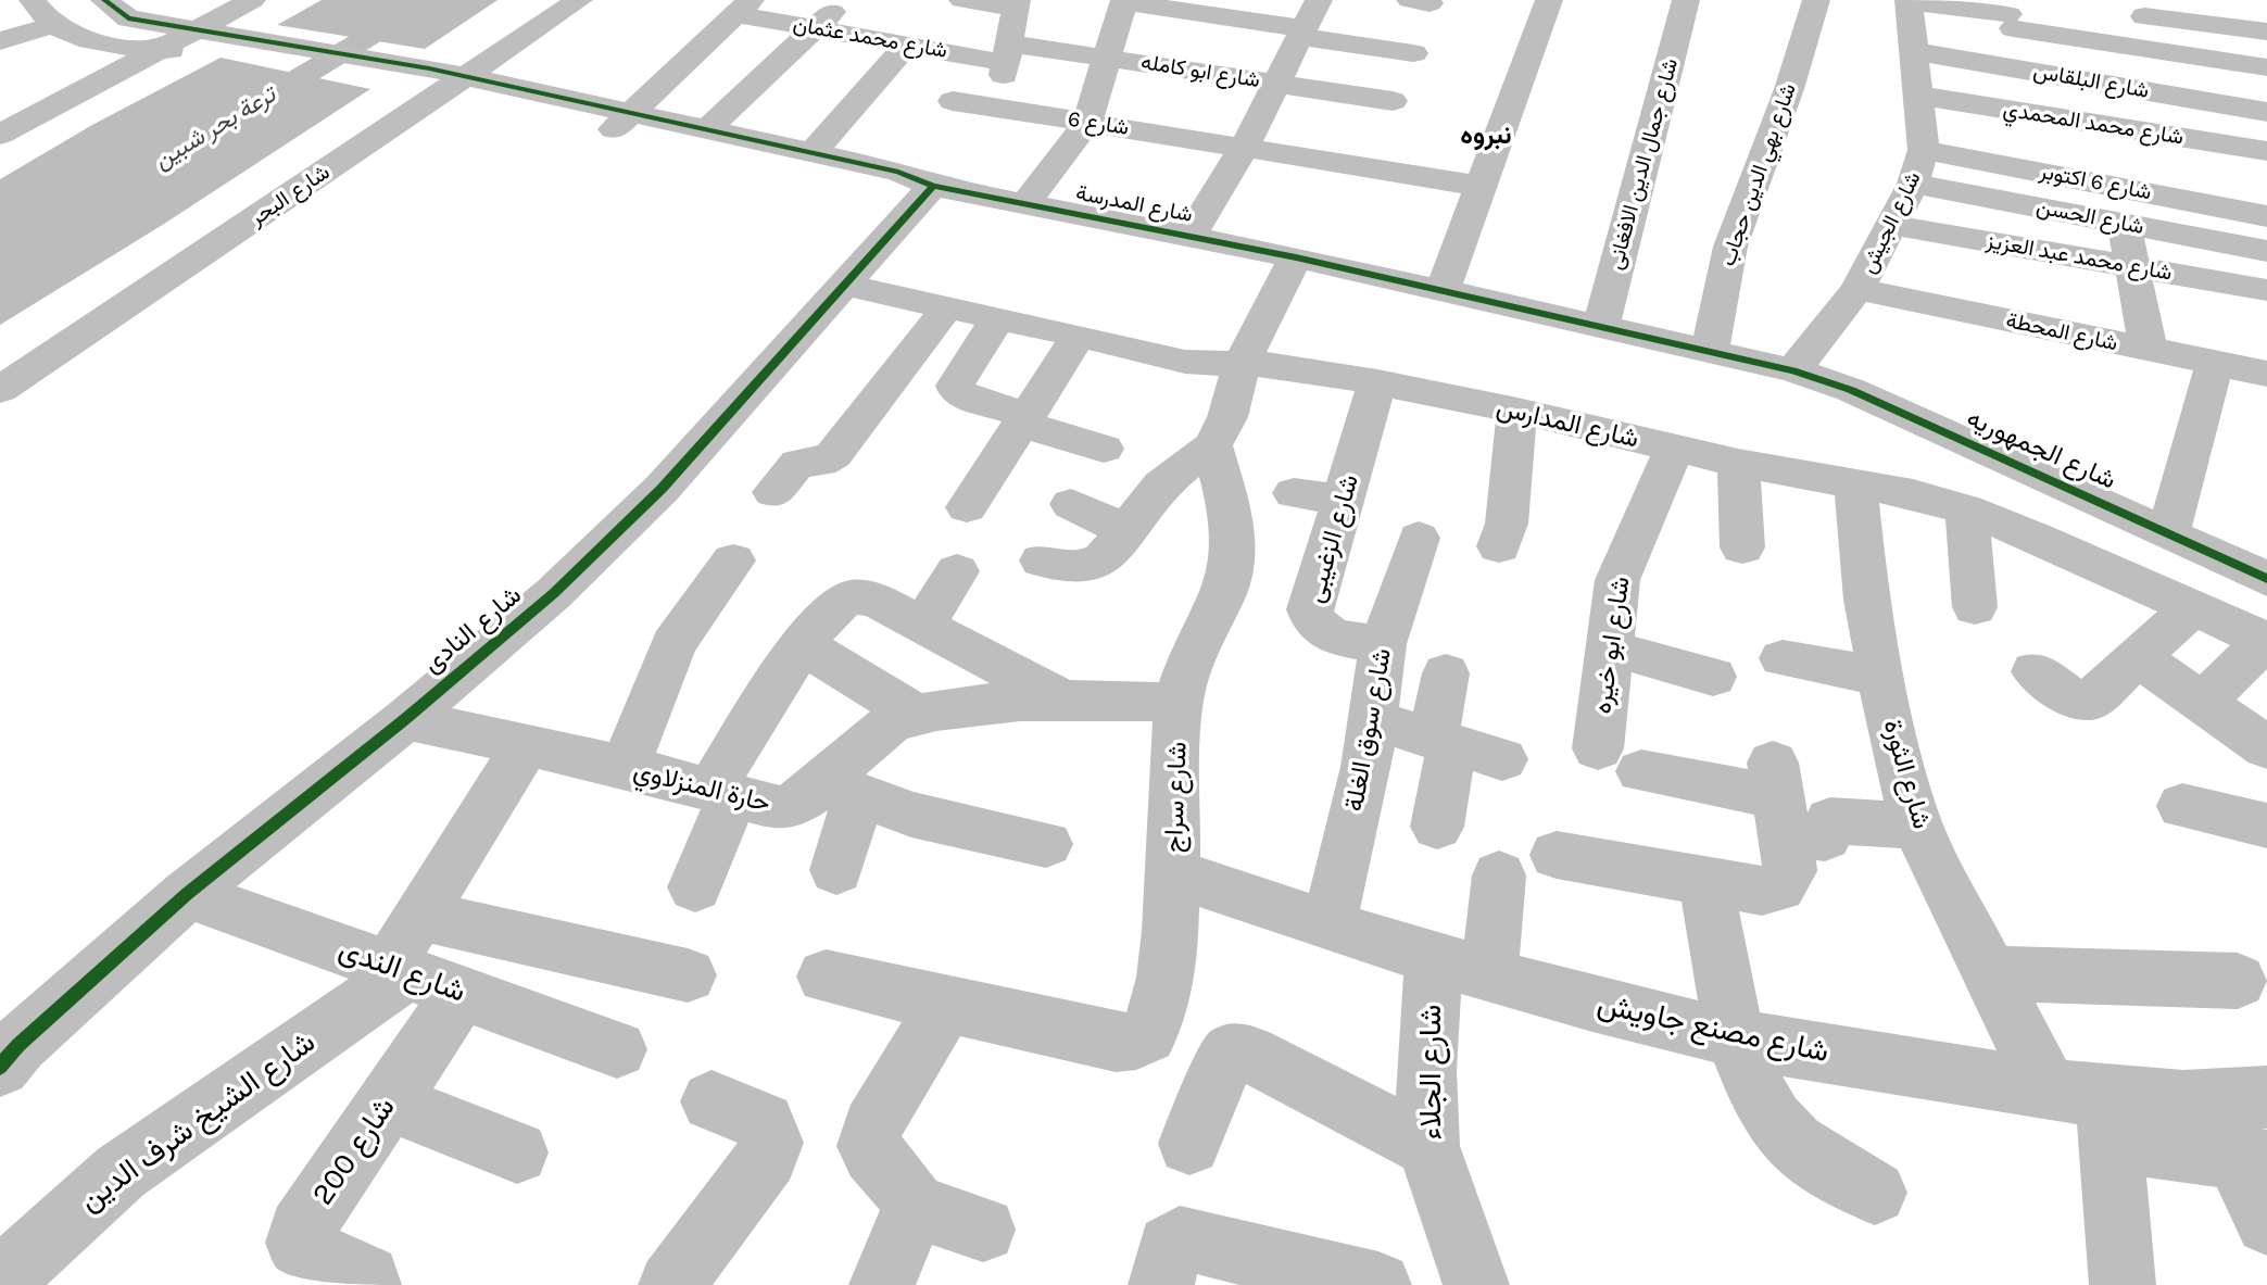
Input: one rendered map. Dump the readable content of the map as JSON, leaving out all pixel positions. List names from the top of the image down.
{
  "streets": {
    "street": [
      "شارع محمد عثمان",
      "شارع ابو كامله",
      "شارع البلقاس",
      "شارع 6",
      "شارع محمد المحمدي",
      "شارع جمال الدين الافغانى",
      "شارع بهي الدين حجاب",
      "شارع 6 اكتوبر",
      "شارع البحر",
      "شارع المدرسة",
      "شارع الحسن",
      "شارع الجيش",
      "شارع محمد عبد العزيز",
      "شارع المحطة",
      "شارع المدارس",
      "شارع الجمهوريه",
      "شارع الزغيبى",
      "شارع النادى",
      "شارع ابو خيره",
      "شارع سوق الغلة",
      "شارع الثورة",
      "حارة المنزلاوي",
      "شارع سراج",
      "شارع الندى",
      "شارع مصنع جاويش",
      "شارع الجلاء",
      "شارع الشيخ شرف الدين",
      "شارع 200"
    ]
  },
  "crossings": [
    ["شارع محمد عثمان", "شارع ابو كامله"],
    ["شارع البلقاس", "شارع الجيش"],
    ["شارع محمد المحمدي", "شارع الجيش"],
    ["شارع جمال الدين الافغانى", "شارع المدرسة"],
    ["شارع بهي الدين حجاب", "شارع المدرسة"],
    ["شارع 6 اكتوبر", "شارع الجيش"],
    ["شارع البحر", "شارع المدرسة"],
    ["شارع المدرسة", "شارع الجيش"],
    ["شارع المدرسة", "شارع الجمهوريه"],
    ["شارع المدرسة", "شارع النادى"],
    ["شارع الحسن", "شارع الجيش"],
    ["شارع الجيش", "شارع محمد عبد العزيز"],
    ["شارع الجيش", "شارع المحطة"],
    ["شارع الجيش", "شارع الجمهوريه"],
    ["شارع المدارس", "شارع الزغيبى"],
    ["شارع المدارس", "شارع النادى"],
    ["شارع المدارس", "شارع ابو خيره"],
    ["شارع المدارس", "شارع الثورة"],
    ["شارع الزغيبى", "شارع سوق الغلة"],
    ["شارع النادى", "حارة المنزلاوي"],
    ["شارع النادى", "شارع الندى"],
    ["شارع سوق الغلة", "شارع مصنع جاويش"],
    ["شارع الثورة", "شارع مصنع جاويش"],
    ["حارة المنزلاوي", "شارع سراج"],
    ["حارة المنزلاوي", "شارع 200"],
    ["شارع سراج", "شارع مصنع جاويش"],
    ["شارع الندى", "شارع الشيخ شرف الدين"],
    ["شارع الندى", "شارع 200"],
    ["شارع مصنع جاويش", "شارع الجلاء"],
    ["شارع الشيخ شرف الدين", "شارع 200"]
  ],
  "districts": ["نبروه"],
  "water": ["ترعة بحر شبين"]
}
